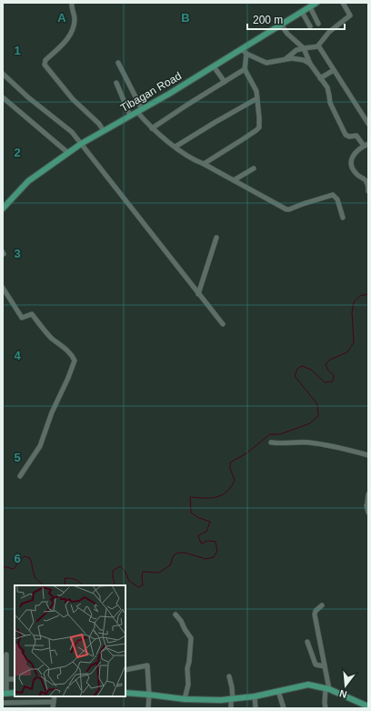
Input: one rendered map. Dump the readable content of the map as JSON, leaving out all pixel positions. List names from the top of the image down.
{
  "streets": {
    "main road": ["Tibagan Road"]
  },
  "scale_bar": "200 m",
  "north": "bottom",
  "grid": {
    "columns": ["A", "B"],
    "rows": [
      "1",
      "2",
      "3",
      "4",
      "5",
      "6"
    ]
  }
}
